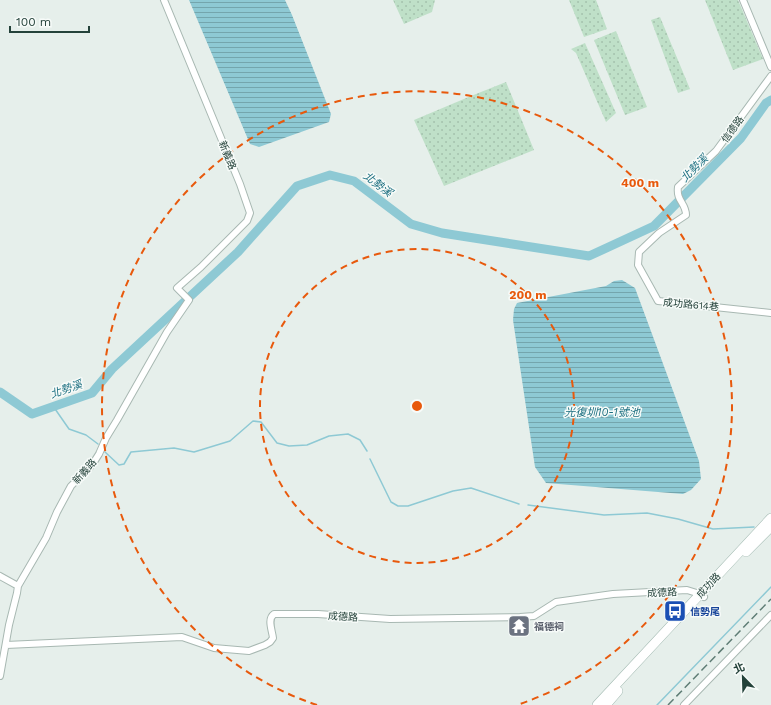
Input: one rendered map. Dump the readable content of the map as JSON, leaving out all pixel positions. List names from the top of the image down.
{
  "streets": {
    "street": [
      "信德路",
      "新義路",
      "成功路614巷",
      "成功路",
      "成德路"
    ]
  },
  "crossings": [
    ["信德路", "成功路614巷"],
    ["新義路", "成德路"],
    ["成功路", "成德路"]
  ],
  "water": ["北勢溪", "光復圳10-1號池"],
  "places": {
    "bus stop": ["信勢尾"],
    "temple": ["福德祠"]
  },
  "scale_bar": "100 m",
  "north": "top left",
  "rings": ["400 m", "200 m"]
}
